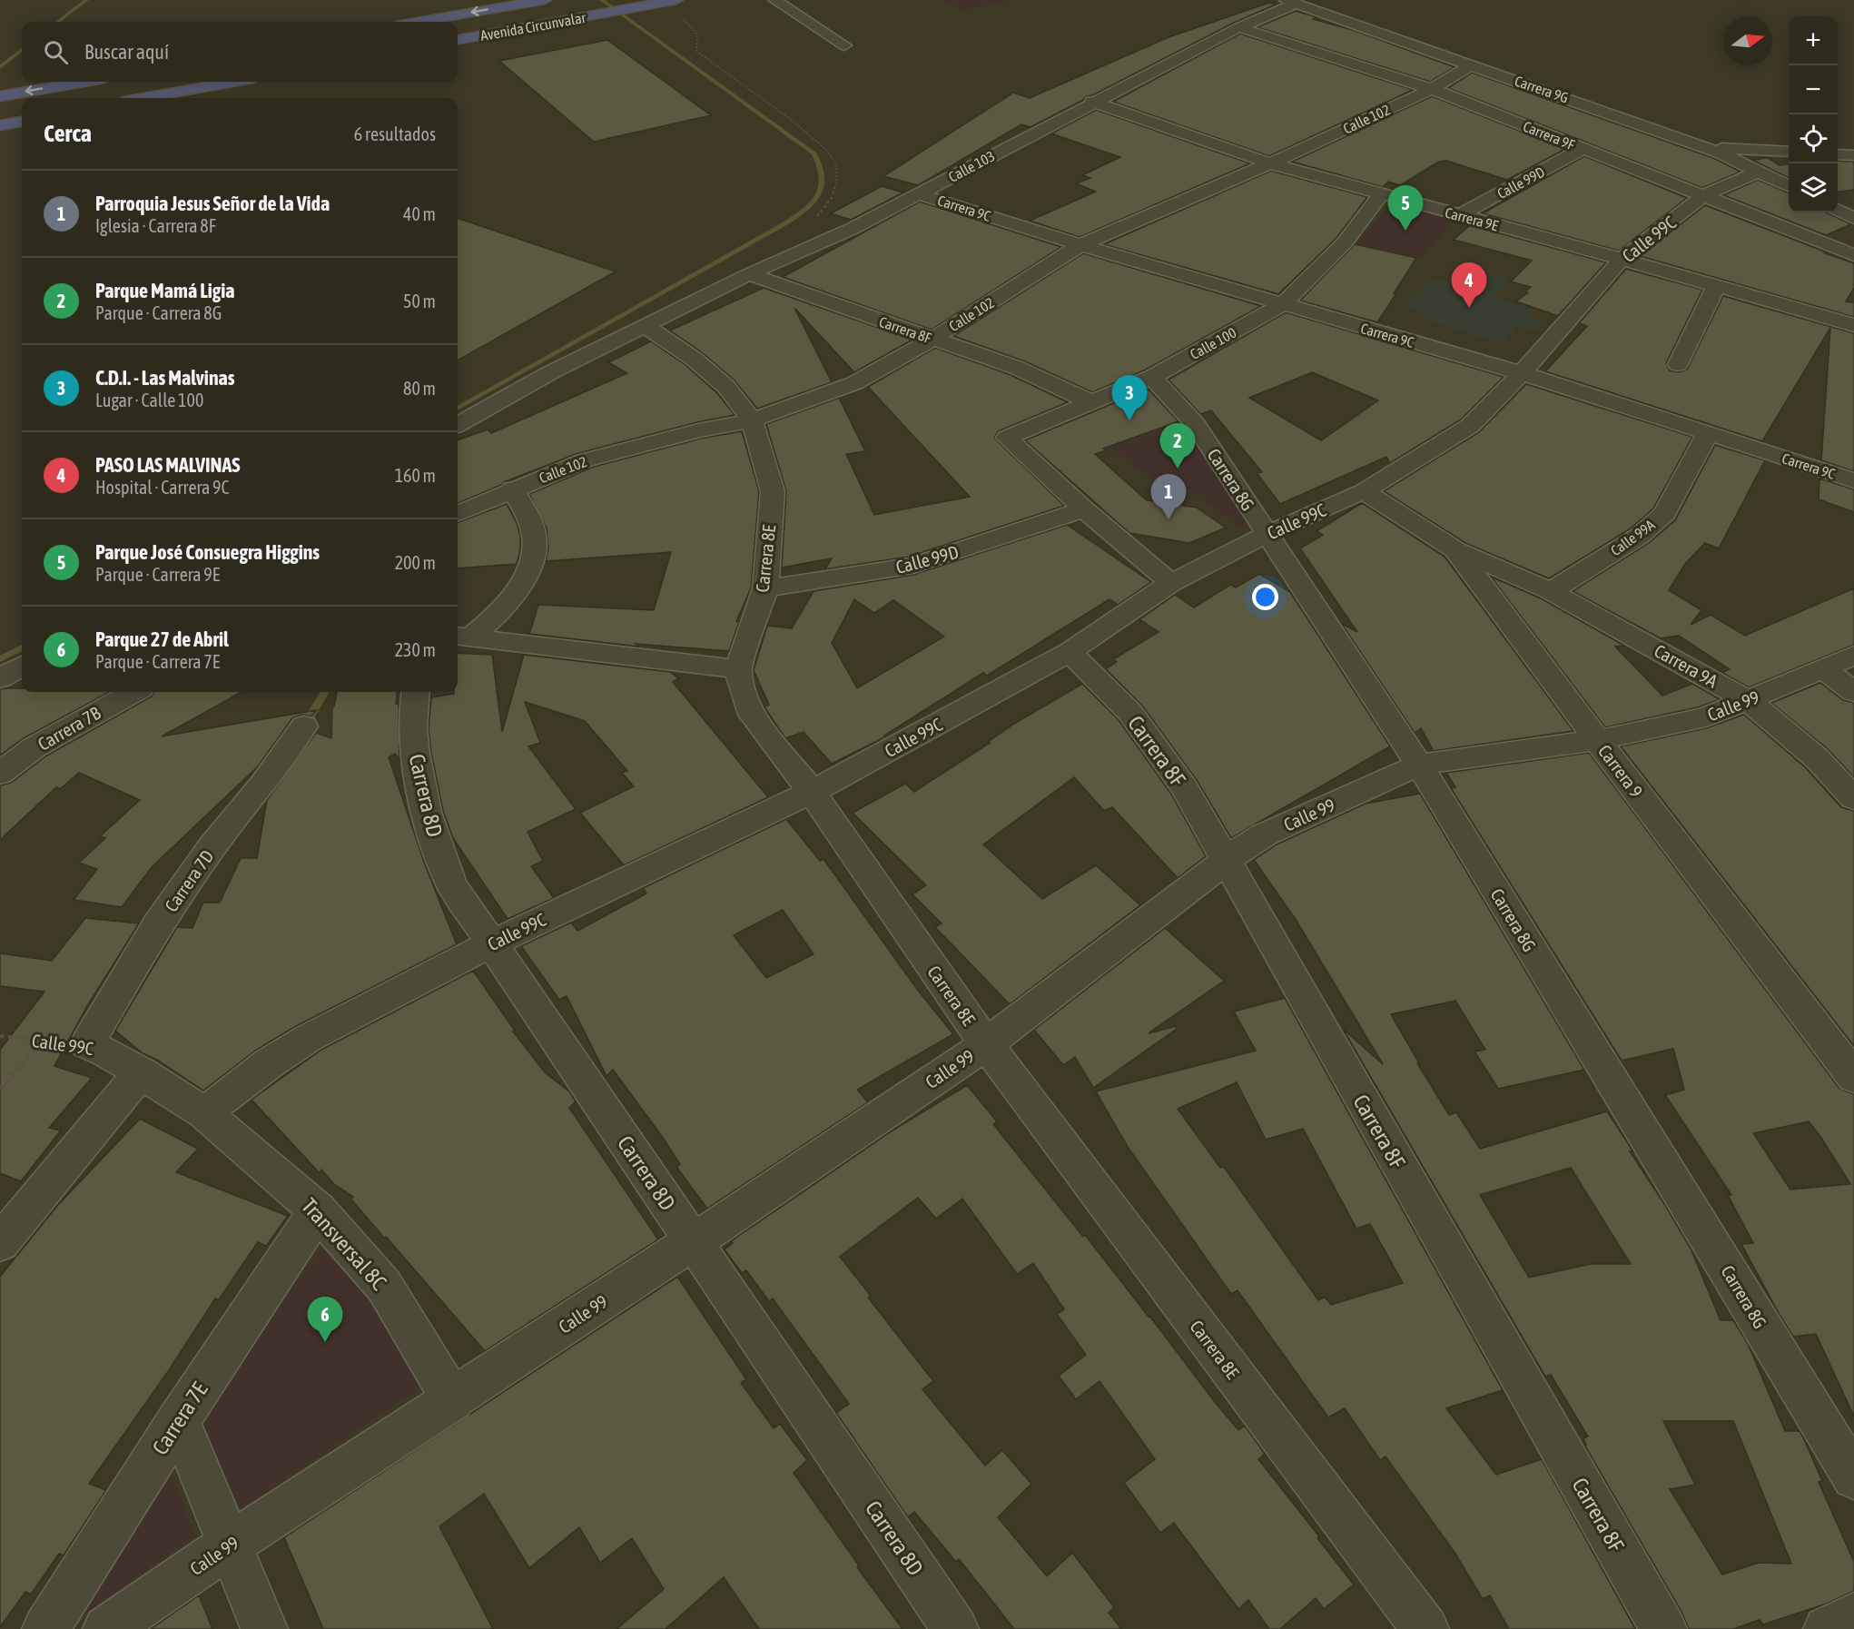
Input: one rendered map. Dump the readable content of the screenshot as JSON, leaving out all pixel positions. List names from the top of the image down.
{
  "streets": {
    "highway": ["Avenida Circunvalar"],
    "street": [
      "Carrera 9G",
      "Calle 102",
      "Carrera 9F",
      "Calle 103",
      "Calle 99D",
      "Carrera 9C",
      "Carrera 9E",
      "Calle 99C",
      "Carrera 8F",
      "Calle 100",
      "Carrera 8G",
      "Calle 99A",
      "Carrera 8E",
      "Carrera 9A",
      "Calle 99",
      "Carrera 7B",
      "Carrera 9",
      "Carrera 8D",
      "Carrera 7D",
      "Transversal 8C",
      "Carrera 7E"
    ]
  },
  "crossings": [
    ["Carrera 9G", "Calle 102"],
    ["Carrera 9G", "Calle 103"],
    ["Carrera 9G", "Calle 99C"],
    ["Calle 102", "Carrera 9F"],
    ["Calle 102", "Carrera 9C"],
    ["Calle 102", "Carrera 9E"],
    ["Calle 102", "Carrera 8F"],
    ["Calle 102", "Carrera 8E"],
    ["Carrera 9F", "Calle 103"],
    ["Carrera 9F", "Calle 99D"],
    ["Carrera 9F", "Calle 99C"],
    ["Calle 103", "Carrera 9C"],
    ["Calle 103", "Carrera 9E"],
    ["Calle 103", "Carrera 8F"],
    ["Calle 103", "Carrera 8E"],
    ["Calle 99D", "Carrera 9E"],
    ["Calle 99D", "Calle 100"],
    ["Calle 99D", "Carrera 8E"],
    ["Carrera 9C", "Calle 99C"],
    ["Carrera 9C", "Calle 100"],
    ["Carrera 9C", "Calle 99A"],
    ["Carrera 9E", "Calle 99C"],
    ["Carrera 9E", "Calle 100"],
    ["Calle 99C", "Carrera 8F"],
    ["Calle 99C", "Carrera 8G"],
    ["Calle 99C", "Carrera 8E"],
    ["Calle 99C", "Carrera 9"],
    ["Calle 99C", "Carrera 8D"],
    ["Calle 99C", "Carrera 7D"],
    ["Calle 99C", "Transversal 8C"],
    ["Carrera 8F", "Calle 100"],
    ["Carrera 8F", "Calle 99"],
    ["Calle 100", "Carrera 8G"],
    ["Carrera 8G", "Calle 99"],
    ["Calle 99A", "Carrera 9A"],
    ["Carrera 8E", "Calle 99"],
    ["Carrera 9A", "Calle 99"],
    ["Carrera 9A", "Carrera 9"],
    ["Calle 99", "Carrera 9"],
    ["Calle 99", "Carrera 8D"],
    ["Calle 99", "Transversal 8C"],
    ["Transversal 8C", "Carrera 7E"]
  ],
  "north": "right",
  "page": {
    "map_buttons": ["+", "−"],
    "search": "Buscar aquí",
    "heading": ["Cerca", "6 resultados"],
    "list": [
      {
        "mark": "1",
        "name": "Parroquia Jesus Señor de la Vida",
        "note": "Iglesia · Carrera 8F",
        "value": "40 m"
      },
      {
        "mark": "2",
        "name": "Parque Mamá Ligia",
        "note": "Parque · Carrera 8G",
        "value": "50 m"
      },
      {
        "mark": "3",
        "name": "C.D.I. - Las Malvinas",
        "note": "Lugar · Calle 100",
        "value": "80 m"
      },
      {
        "mark": "4",
        "name": "PASO LAS MALVINAS",
        "note": "Hospital · Carrera 9C",
        "value": "160 m"
      },
      {
        "mark": "5",
        "name": "Parque José Consuegra Higgins",
        "note": "Parque · Carrera 9E",
        "value": "200 m"
      },
      {
        "mark": "6",
        "name": "Parque 27 de Abril",
        "note": "Parque · Carrera 7E",
        "value": "230 m"
      }
    ],
    "pins": [
      "5",
      "4",
      "3",
      "2",
      "1",
      "6"
    ]
  }
}
